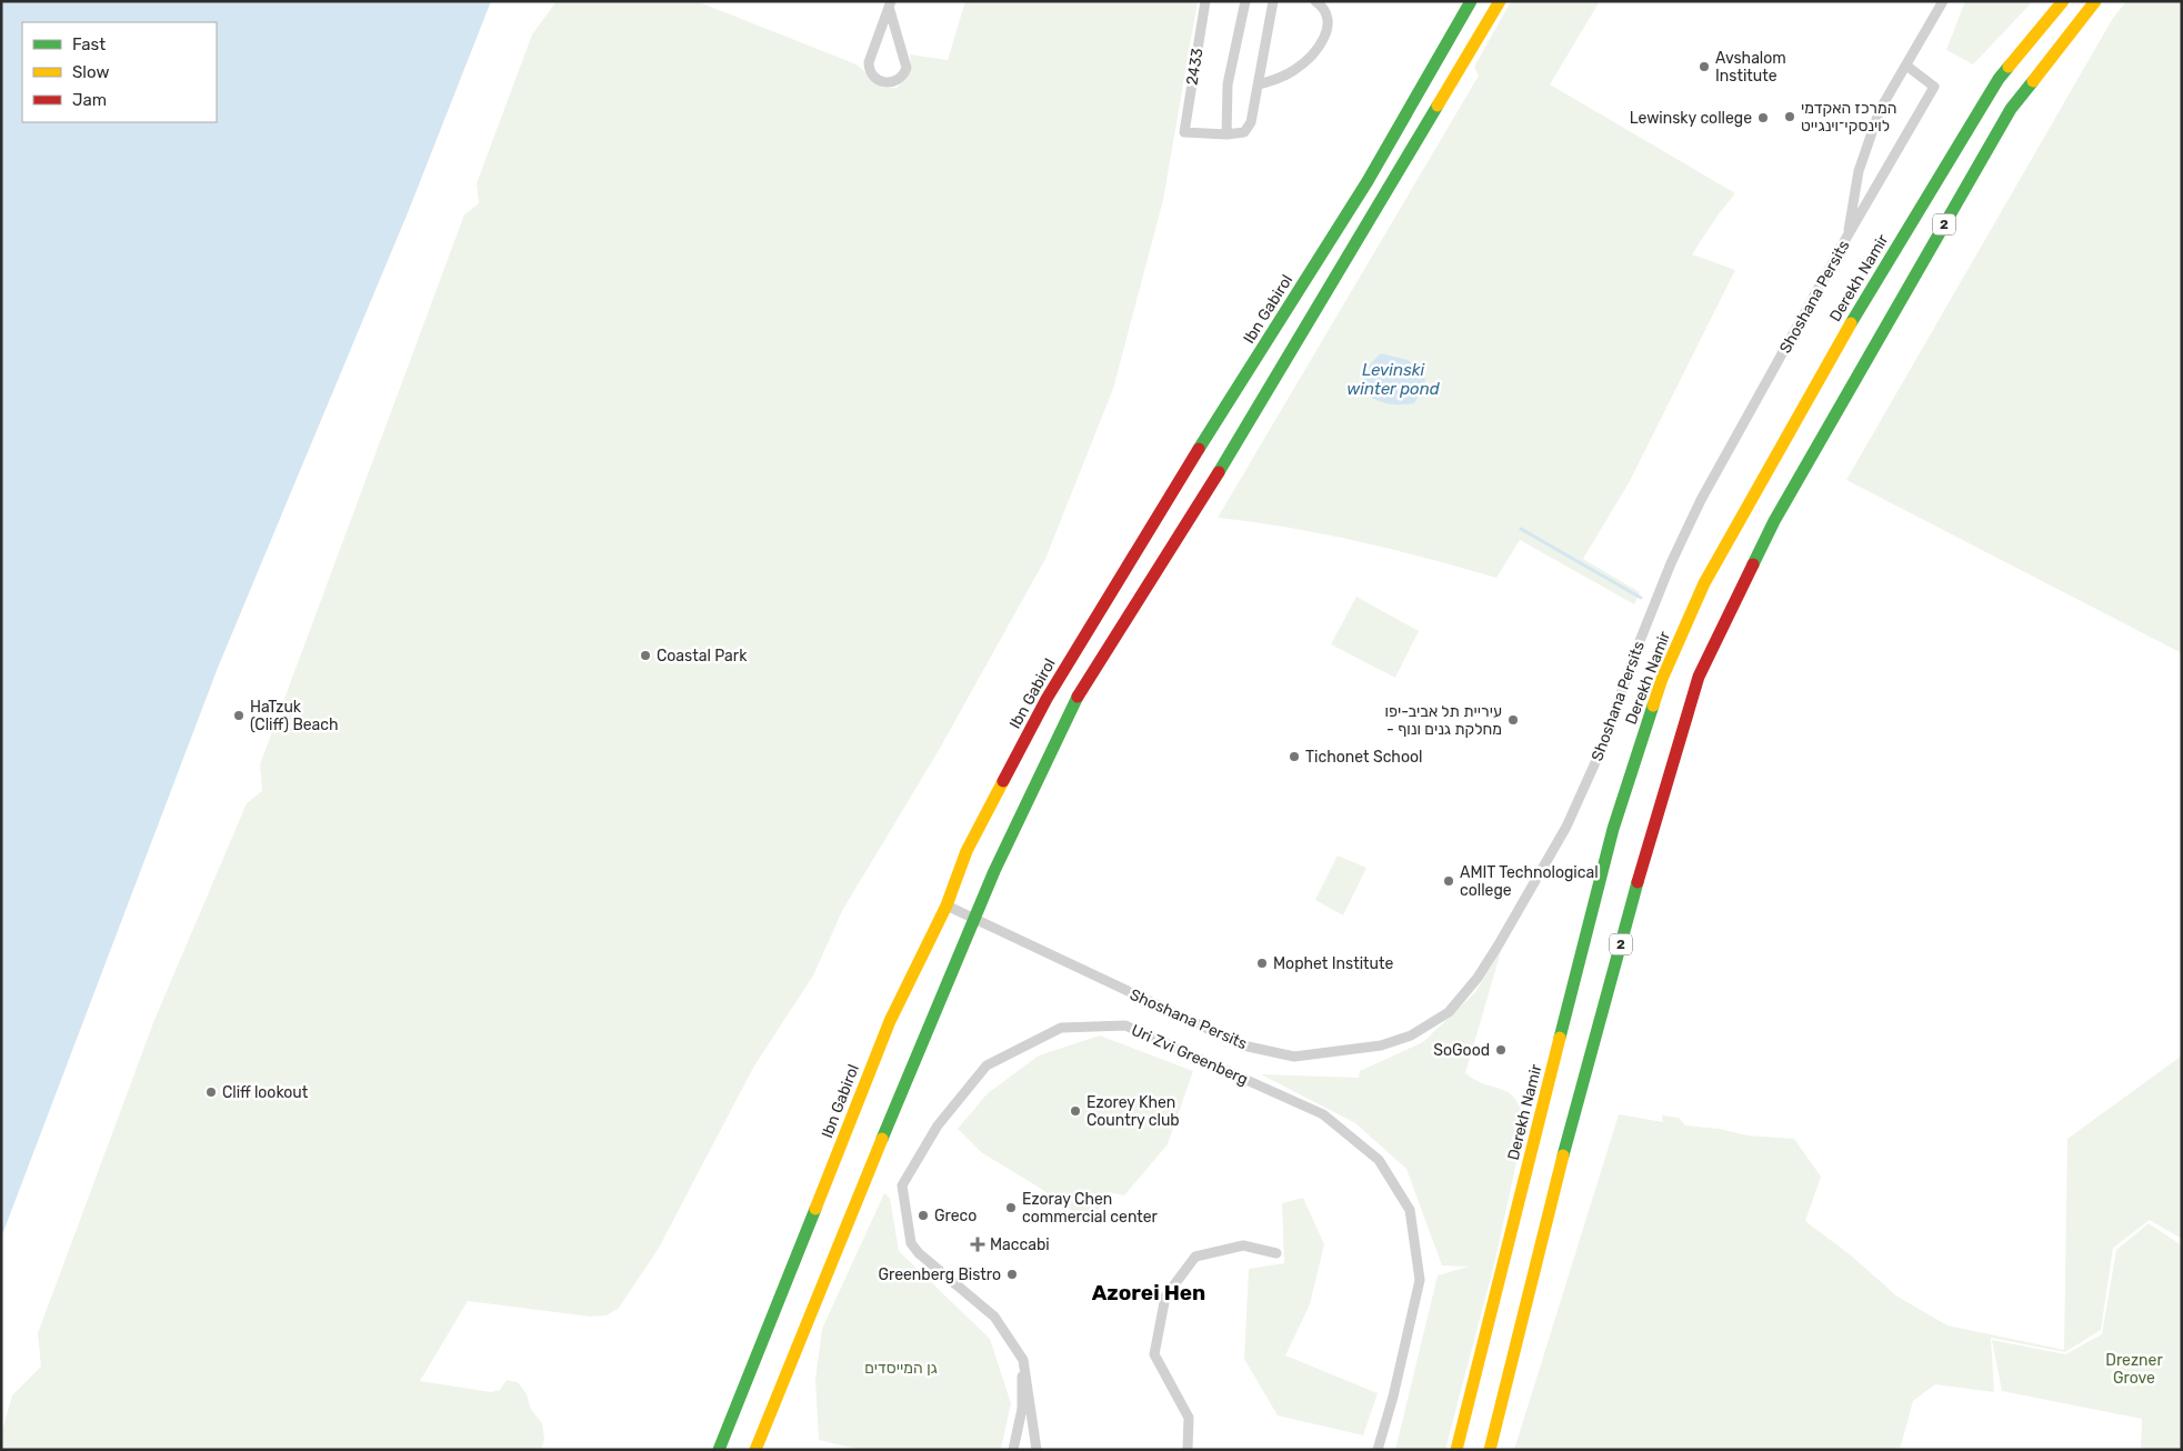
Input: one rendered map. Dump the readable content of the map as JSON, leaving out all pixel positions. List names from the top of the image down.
{
  "streets": {
    "main road": ["2", "Derekh Namir", "Ibn Gabirol"],
    "street": ["2433", "Shoshana Persits", "Uri Zvi Greenberg"]
  },
  "crossings": [
    ["Shoshana Persits", "Ibn Gabirol"]
  ],
  "districts": ["Azorei Hen"],
  "water": ["Levinski winter pond"],
  "parks": ["Drezner Grove", "גן המייסדים"],
  "places": {
    "other": [
      "Avshalom Institute",
      "המרכז האקדמי לוינסקי־וינגייט",
      "Lewinsky college",
      "Coastal Park",
      "HaTzuk (Cliff) Beach",
      "עיריית תל אביב-יפו - מחלקת גנים ונוף",
      "Tichonet School",
      "AMIT Technological college",
      "Mophet Institute",
      "SoGood",
      "Cliff lookout",
      "Ezorey Khen Country club",
      "Ezoray Chen commercial center",
      "Greco",
      "Greenberg Bistro"
    ],
    "health": ["Maccabi"]
  },
  "legend": ["Fast", "Slow", "Jam"]
}
